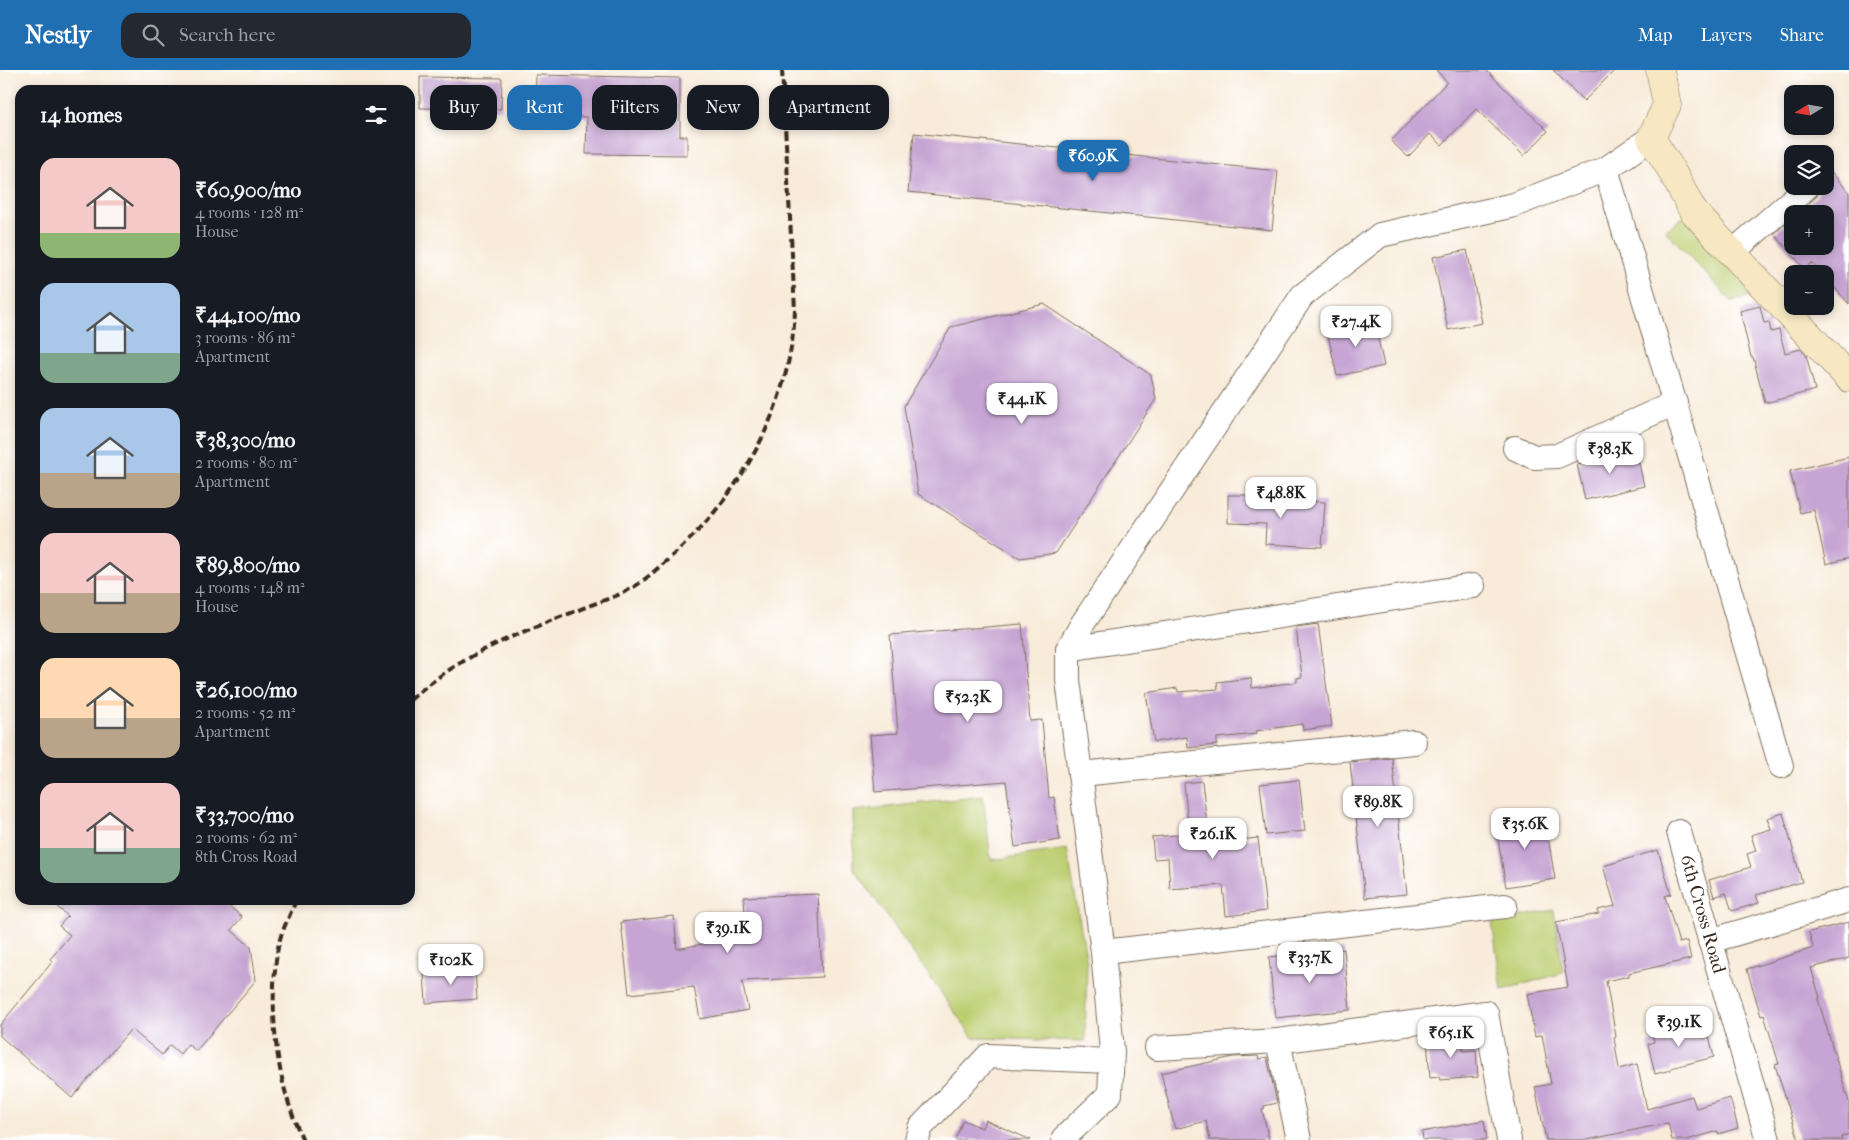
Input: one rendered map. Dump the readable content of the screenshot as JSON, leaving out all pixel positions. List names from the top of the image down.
{
  "streets": {
    "street": ["6th Cross Road"]
  },
  "north": "left",
  "page": {
    "header": "Nestly",
    "search": "Search here",
    "nav": ["Map", "Layers", "Share"],
    "map_buttons": ["+", "−"],
    "chip": [
      "Buy",
      "Rent",
      "Filters",
      "New",
      "Apartment"
    ],
    "heading": "14 homes",
    "price": [
      "₹60.9K",
      "₹27.4K",
      "₹44.1K",
      "₹38.3K",
      "₹48.8K",
      "₹52.3K",
      "₹89.8K",
      "₹35.6K",
      "₹26.1K",
      "₹39.1K",
      "₹33.7K",
      "₹102K",
      "₹39.1K",
      "₹65.1K"
    ],
    "list": [
      {
        "name": "₹60,900/mo",
        "note": "4 rooms · 128 m² · House"
      },
      {
        "name": "₹44,100/mo",
        "note": "3 rooms · 86 m² · Apartment"
      },
      {
        "name": "₹38,300/mo",
        "note": "2 rooms · 80 m² · Apartment"
      },
      {
        "name": "₹89,800/mo",
        "note": "4 rooms · 148 m² · House"
      },
      {
        "name": "₹26,100/mo",
        "note": "2 rooms · 52 m² · Apartment"
      },
      {
        "name": "₹33,700/mo",
        "note": "2 rooms · 62 m² · 8th Cross Road"
      }
    ]
  }
}
